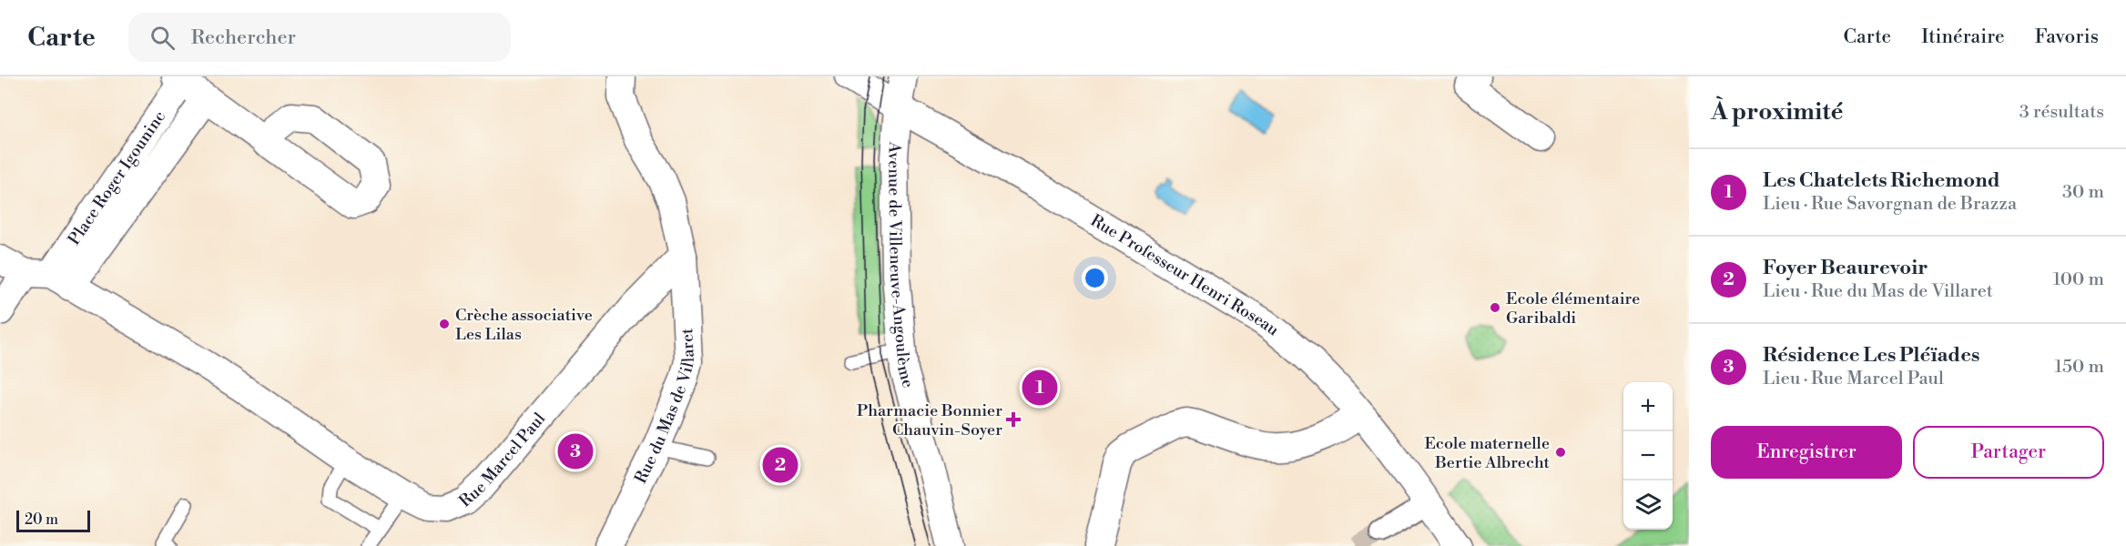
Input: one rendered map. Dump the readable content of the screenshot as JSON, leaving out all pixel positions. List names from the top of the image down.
{
  "streets": {
    "street": [
      "Place Roger Igouninc",
      "Avenue de Villeneuve-Angoulème",
      "Rue Professeur Henri Roseau",
      "Rue du Mas de Villaret",
      "Rue Marcel Paul"
    ]
  },
  "crossings": [
    ["Place Roger Igouninc", "Rue Marcel Paul"],
    ["Avenue de Villeneuve-Angoulème", "Rue Professeur Henri Roseau"],
    ["Rue du Mas de Villaret", "Rue Marcel Paul"]
  ],
  "places": {
    "other": ["Ecole élémentaire Garibaldi", "Crèche associative Les Lilas", "Ecole maternelle Bertie Albrecht"],
    "health": ["Pharmacie Bonnier Chauvin-Soyer"]
  },
  "scale_bar": "20 m",
  "page": {
    "header": "Carte",
    "search": "Rechercher",
    "nav": ["Carte", "Itinéraire", "Favoris"],
    "heading": ["À proximité", "3 résultats"],
    "list": [
      {
        "mark": "1",
        "name": "Les Chatelets Richemond",
        "note": "Lieu · Rue Savorgnan de Brazza",
        "value": "30 m"
      },
      {
        "mark": "2",
        "name": "Foyer Beaurevoir",
        "note": "Lieu · Rue du Mas de Villaret",
        "value": "100 m"
      },
      {
        "mark": "3",
        "name": "Résidence Les Pléïades",
        "note": "Lieu · Rue Marcel Paul",
        "value": "150 m"
      }
    ],
    "pins": ["1", "3", "2"],
    "map_buttons": ["+", "−"],
    "buttons": ["Enregistrer", "Partager"],
    "scale": "20 m"
  }
}
